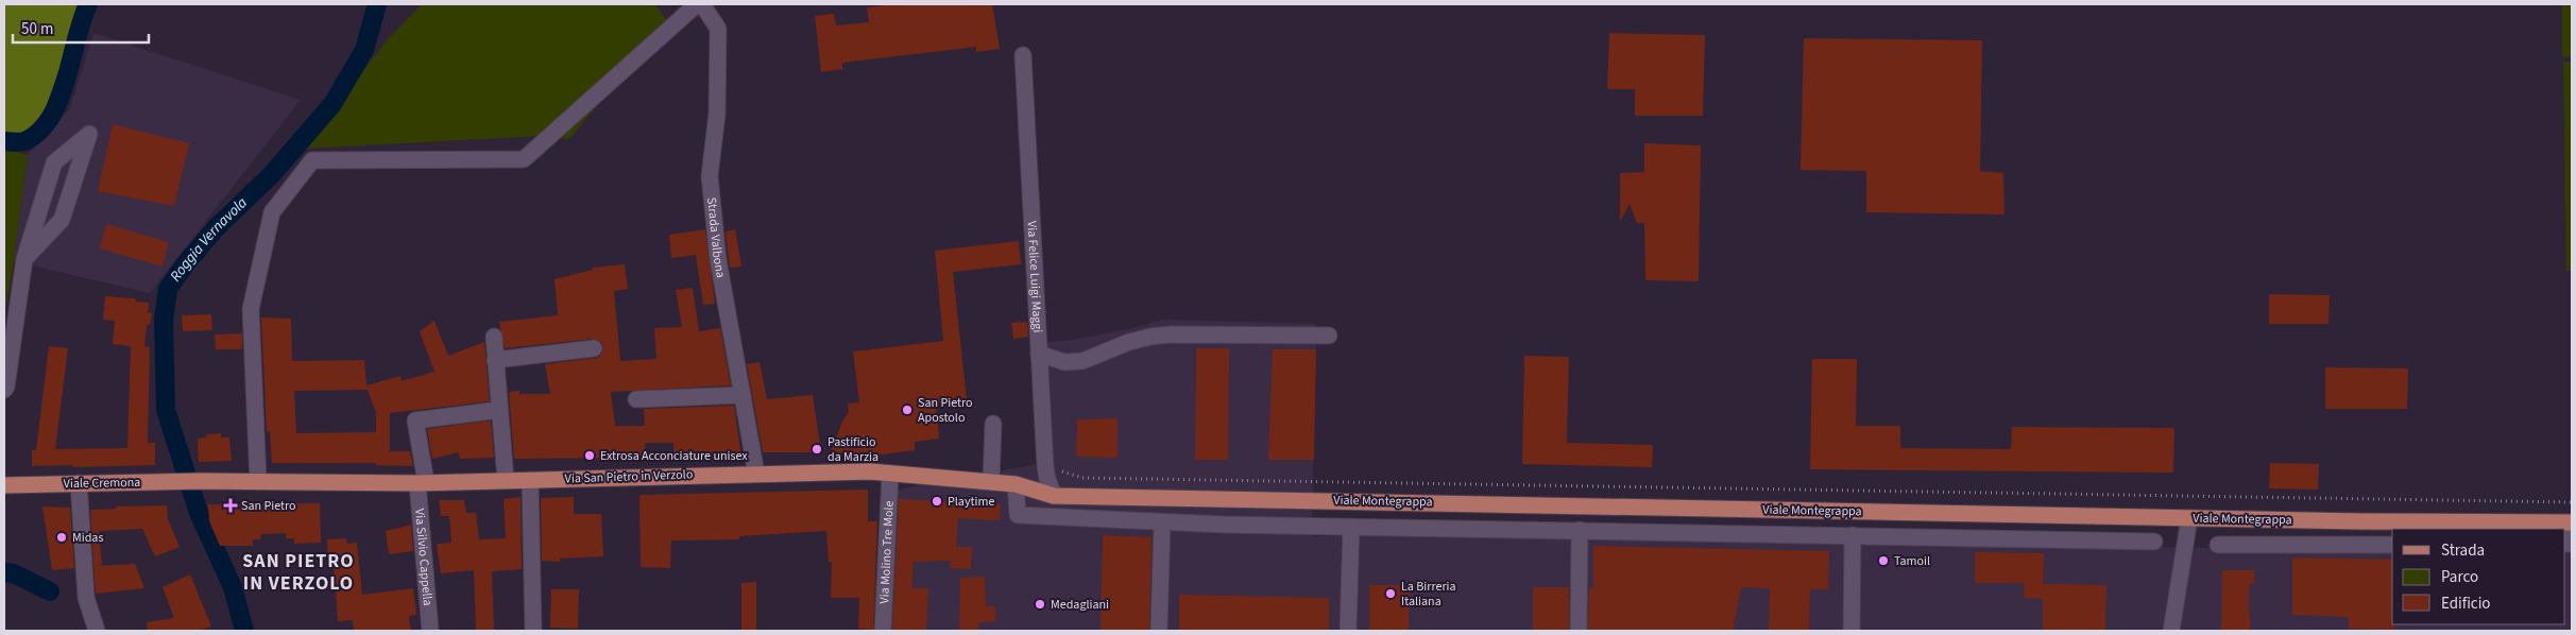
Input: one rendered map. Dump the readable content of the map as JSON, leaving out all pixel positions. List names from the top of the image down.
{
  "streets": {
    "main road": ["Via San Pietro in Verzolo", "Viale Cremona", "Viale Montegrappa"],
    "street": [
      "Strada Valbona",
      "Via Felice Luigi Maggi",
      "Via Molino Tre Mole",
      "Via Silvio Cappella"
    ]
  },
  "crossings": [
    ["Strada Valbona", "Via San Pietro in Verzolo"],
    ["Via Felice Luigi Maggi", "Via San Pietro in Verzolo"],
    ["Via Felice Luigi Maggi", "Viale Montegrappa"],
    ["Via San Pietro in Verzolo", "Viale Cremona"],
    ["Via San Pietro in Verzolo", "Viale Montegrappa"],
    ["Via San Pietro in Verzolo", "Via Molino Tre Mole"],
    ["Via San Pietro in Verzolo", "Via Silvio Cappella"]
  ],
  "districts": ["SAN PIETRO IN VERZOLO"],
  "water": ["Roggia Vernavola"],
  "places": {
    "other": [
      "San Pietro Apostolo",
      "Pastificio da Marzia",
      "Extrosa Acconciature unisex",
      "Playtime",
      "Midas",
      "Tamoil",
      "La Birreria Italiana",
      "Medagliani"
    ],
    "health": ["San Pietro"]
  },
  "legend": ["Strada", "Parco", "Edificio"],
  "scale_bar": "50 m"
}
